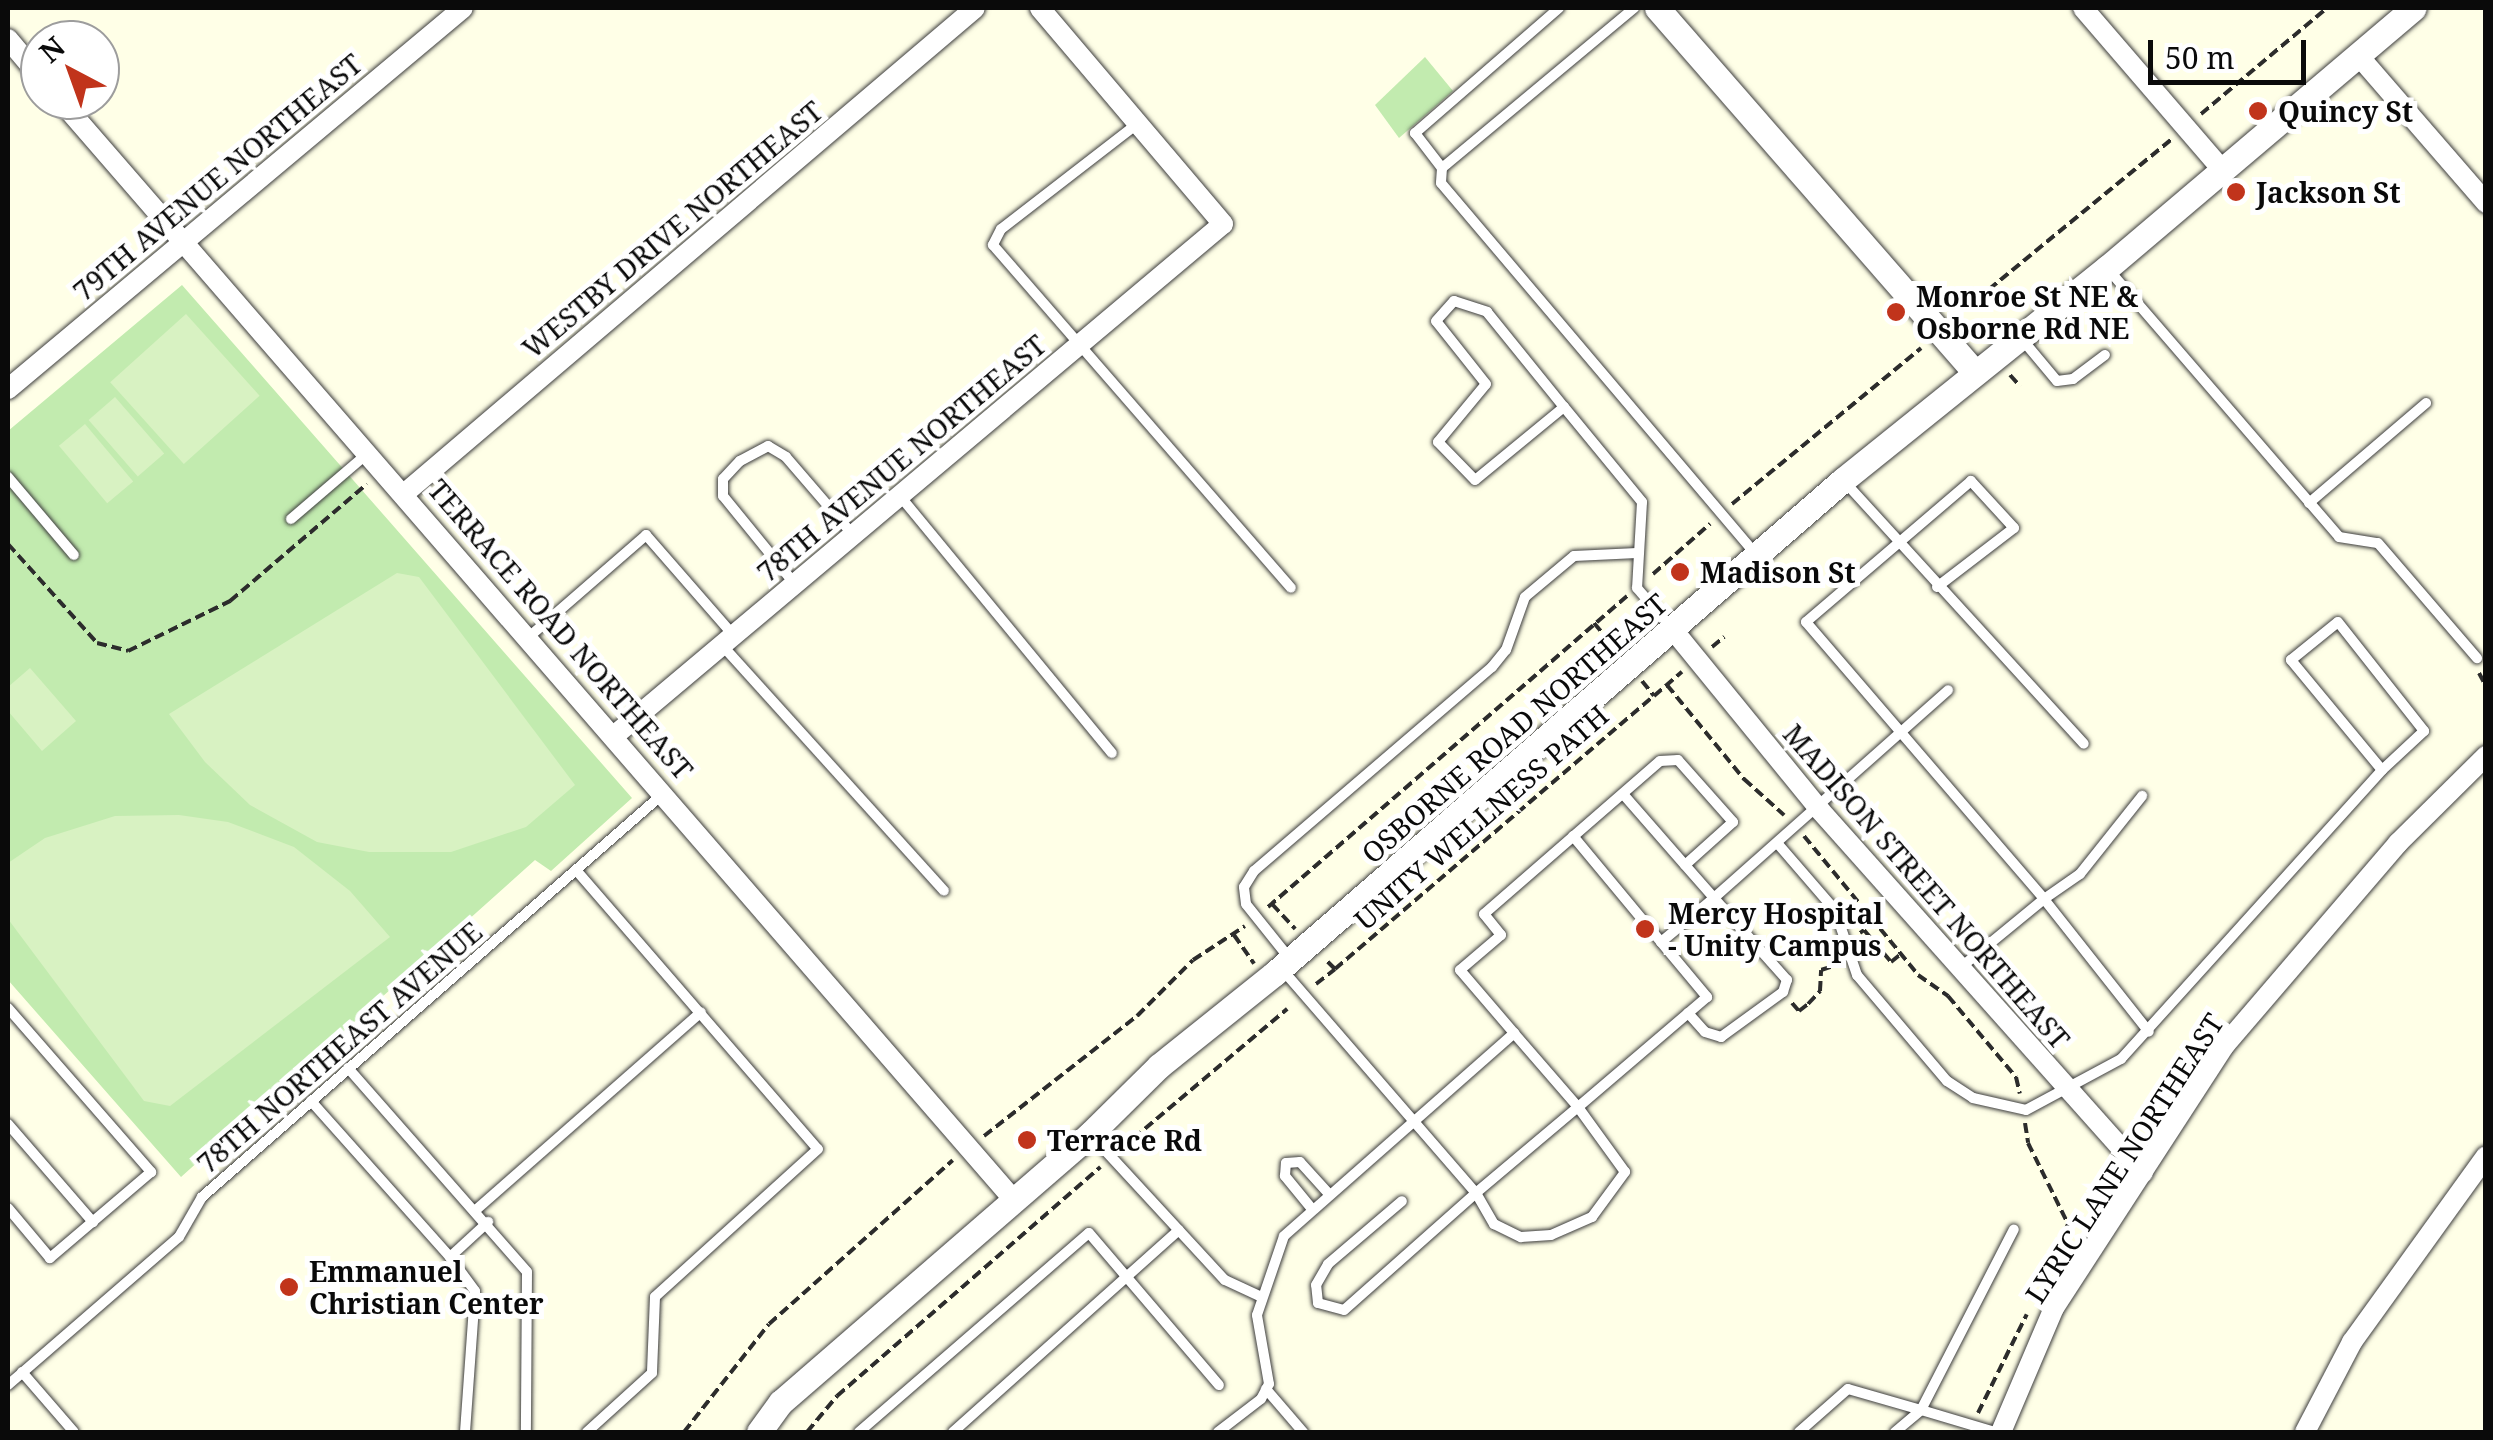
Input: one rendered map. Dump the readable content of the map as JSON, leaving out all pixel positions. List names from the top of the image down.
{
  "streets": {
    "street": [
      "79TH AVENUE NORTHEAST",
      "WESTBY DRIVE NORTHEAST",
      "78TH AVENUE NORTHEAST",
      "TERRACE ROAD NORTHEAST",
      "OSBORNE ROAD NORTHEAST",
      "MADISON STREET NORTHEAST",
      "LYRIC LANE NORTHEAST"
    ],
    "lane": ["78TH NORTHEAST AVENUE"],
    "path": ["UNITY WELLNESS PATH"]
  },
  "crossings": [
    ["79TH AVENUE NORTHEAST", "TERRACE ROAD NORTHEAST"],
    ["WESTBY DRIVE NORTHEAST", "TERRACE ROAD NORTHEAST"],
    ["78TH AVENUE NORTHEAST", "TERRACE ROAD NORTHEAST"],
    ["TERRACE ROAD NORTHEAST", "OSBORNE ROAD NORTHEAST"],
    ["TERRACE ROAD NORTHEAST", "78TH NORTHEAST AVENUE"],
    ["OSBORNE ROAD NORTHEAST", "MADISON STREET NORTHEAST"],
    ["MADISON STREET NORTHEAST", "LYRIC LANE NORTHEAST"]
  ],
  "places": [
    "Quincy St",
    "Jackson St",
    "Monroe St NE & Osborne Rd NE",
    "Madison St",
    "Mercy Hospital - Unity Campus",
    "Terrace Rd",
    "Emmanuel Christian Center"
  ],
  "scale_bar": "50 m",
  "north": "top left"
}
